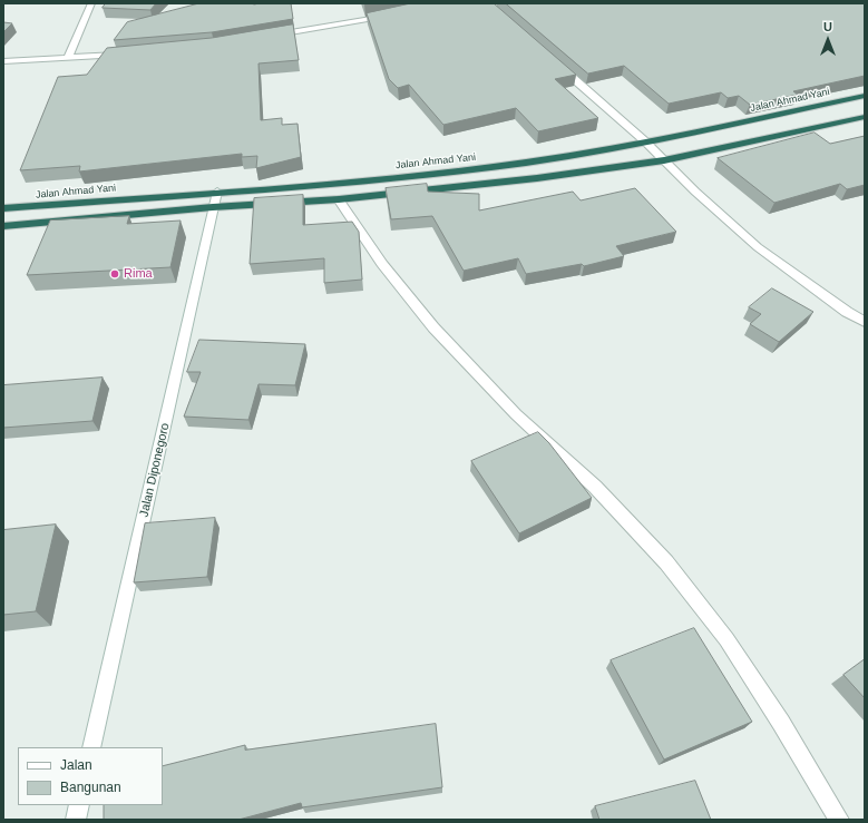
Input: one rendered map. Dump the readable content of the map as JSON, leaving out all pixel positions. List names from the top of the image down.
{
  "streets": {
    "highway": ["Jalan Ahmad Yani"],
    "street": ["Jalan Diponegoro"]
  },
  "crossings": [
    ["Jalan Ahmad Yani", "Jalan Diponegoro"]
  ],
  "places": ["Rima"],
  "legend": ["Jalan", "Bangunan"],
  "north": "top"
}
